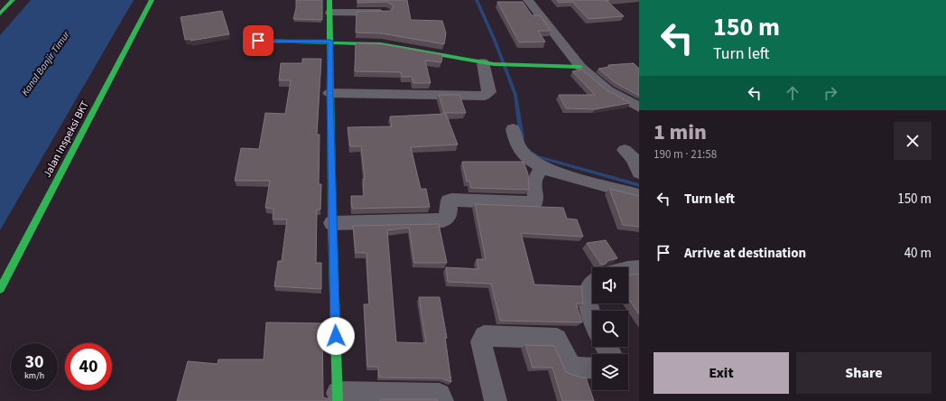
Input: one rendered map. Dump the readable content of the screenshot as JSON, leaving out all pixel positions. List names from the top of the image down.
{
  "streets": {
    "street": ["Jalan Inspeksi BKT"]
  },
  "water": ["Kanal Banjir Timur"],
  "page": {
    "turn": ["150 m", "Turn left"],
    "heading": ["1 min", "190 m · 21:58"],
    "list": [
      {
        "name": "Turn left",
        "value": "150 m"
      },
      {
        "name": "Arrive at destination",
        "value": "40 m"
      }
    ],
    "speed": "30 km/h",
    "limit": "40",
    "buttons": ["Exit", "Share"]
  }
}
